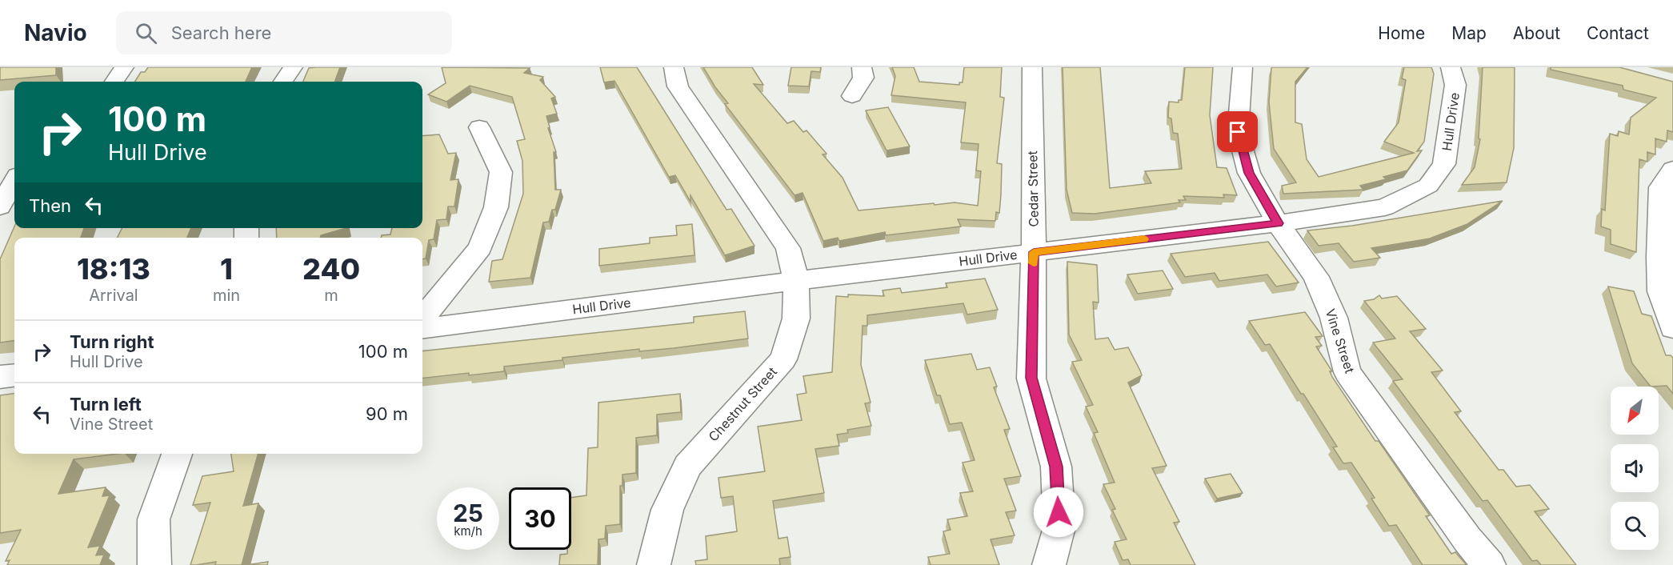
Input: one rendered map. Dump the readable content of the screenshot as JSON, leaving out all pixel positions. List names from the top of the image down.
{
  "streets": {
    "street": [
      "Hull Drive",
      "Cedar Street",
      "Vine Street",
      "Chestnut Street"
    ]
  },
  "crossings": [
    ["Hull Drive", "Cedar Street"],
    ["Hull Drive", "Vine Street"],
    ["Hull Drive", "Chestnut Street"]
  ],
  "north": "bottom left",
  "page": {
    "header": "Navio",
    "search": "Search here",
    "nav": [
      "Home",
      "Map",
      "About",
      "Contact"
    ],
    "turn": ["100 m", "Hull Drive"],
    "then": "Then",
    "eta": [
      "18:13",
      "Arrival",
      "1",
      "min",
      "240",
      "m"
    ],
    "list": [
      {
        "name": "Turn right",
        "note": "Hull Drive",
        "value": "100 m"
      },
      {
        "name": "Turn left",
        "note": "Vine Street",
        "value": "90 m"
      }
    ],
    "speed": "25 km/h",
    "limit": "30"
  }
}
